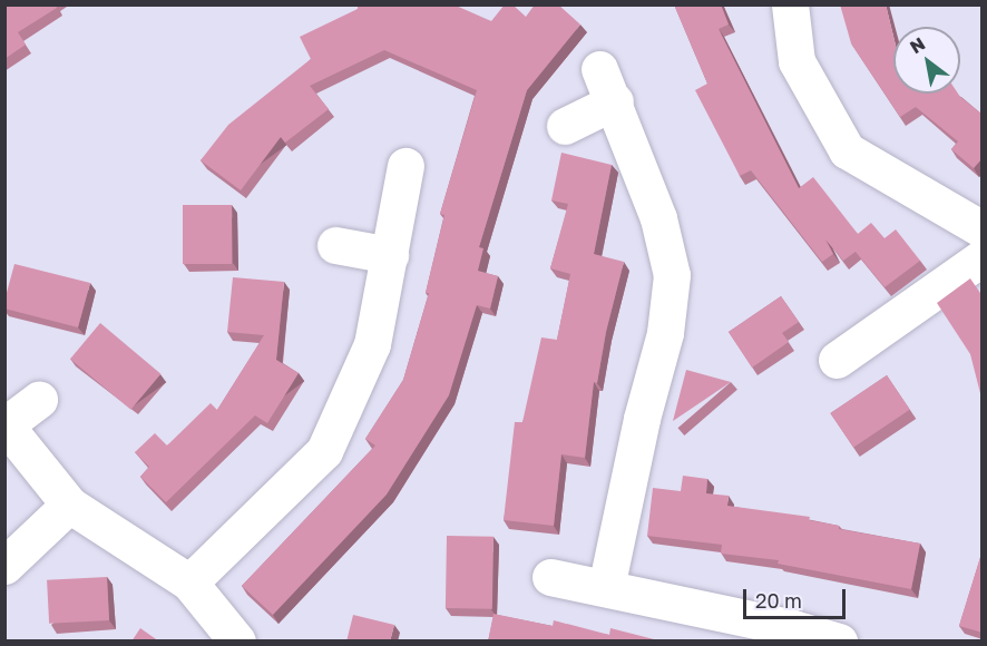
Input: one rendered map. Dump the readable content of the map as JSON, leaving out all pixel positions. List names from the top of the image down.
{
  "scale_bar": "20 m",
  "north": "top left"
}
